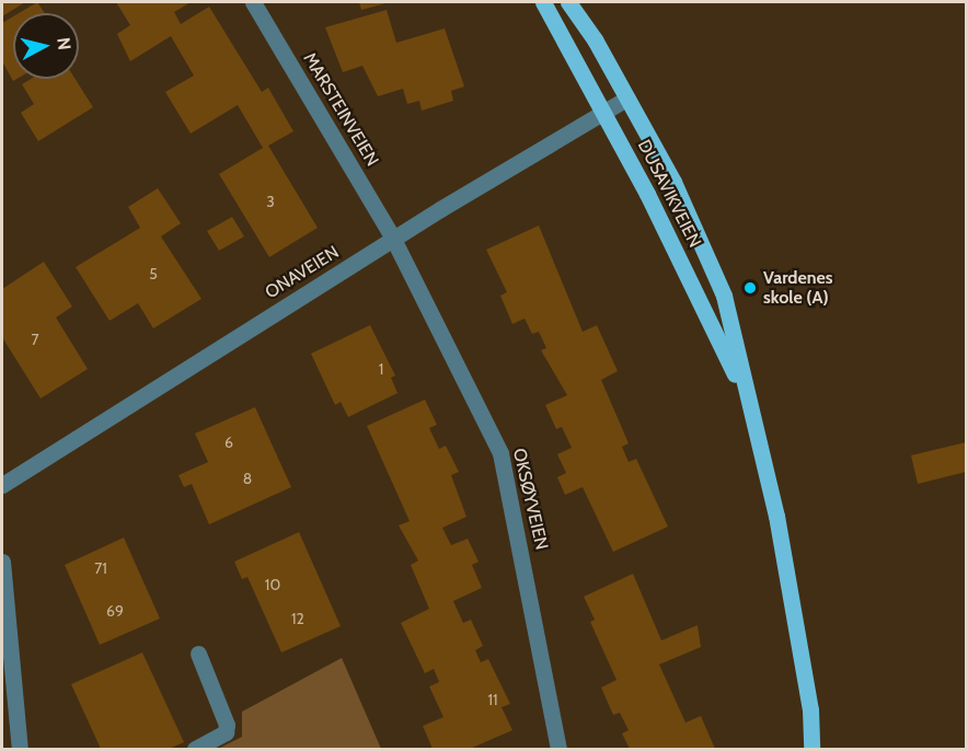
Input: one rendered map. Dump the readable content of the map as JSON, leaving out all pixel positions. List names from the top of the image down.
{
  "streets": {
    "main road": ["DUSAVIKVEIEN"],
    "street": ["MARSTEINVEIEN", "ONAVEIEN", "OKSØYVEIEN"]
  },
  "crossings": [
    ["MARSTEINVEIEN", "ONAVEIEN"],
    ["MARSTEINVEIEN", "OKSØYVEIEN"],
    ["DUSAVIKVEIEN", "ONAVEIEN"],
    ["ONAVEIEN", "OKSØYVEIEN"]
  ],
  "places": ["Vardenes skole (A)"],
  "house_numbers": [
    "3",
    "5",
    "7",
    "1",
    "6",
    "8",
    "71",
    "10",
    "69",
    "12",
    "11"
  ],
  "north": "right"
}
